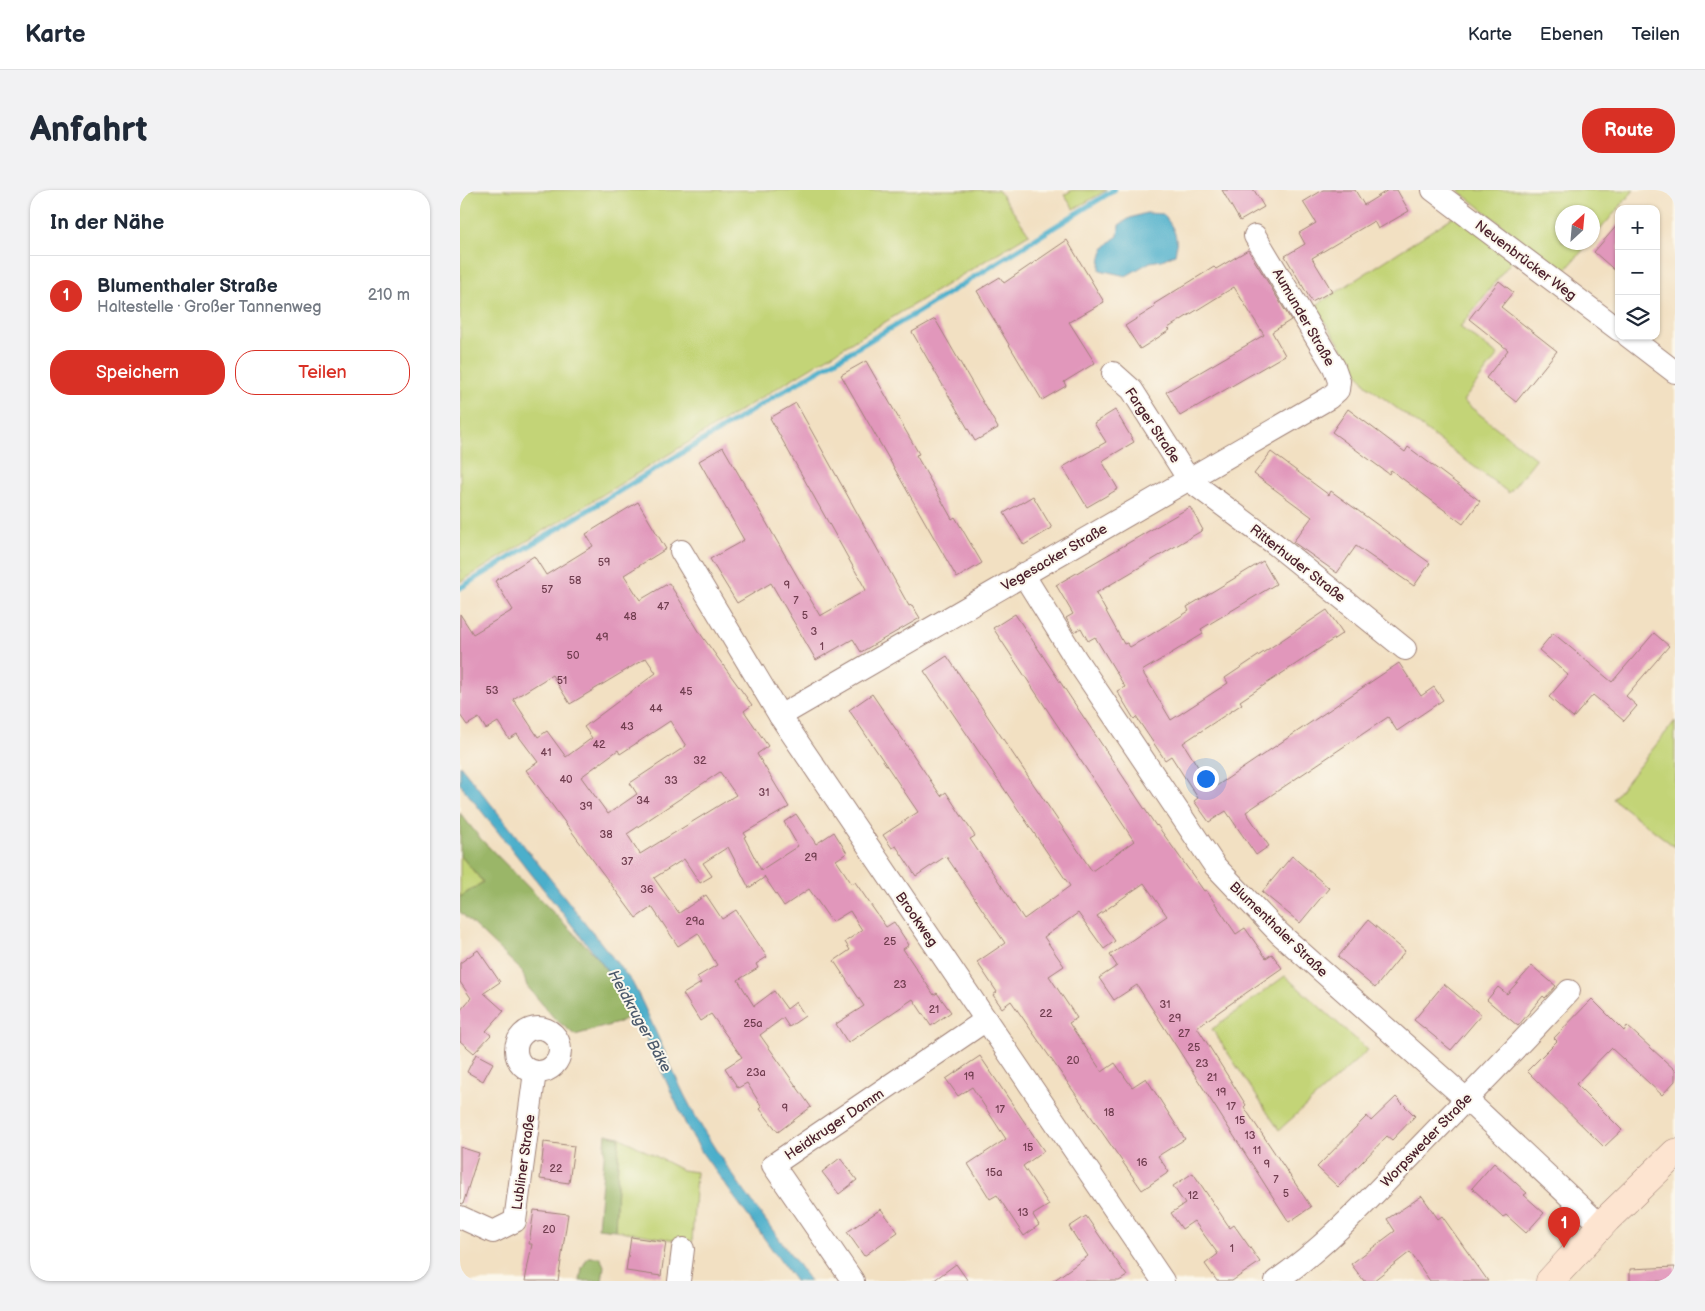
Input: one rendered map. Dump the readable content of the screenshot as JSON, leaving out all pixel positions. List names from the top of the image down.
{
  "streets": {
    "street": [
      "Neuenbrücker Weg",
      "Aumunder Straße",
      "Farger Straße",
      "Vegesacker Straße",
      "Ritterhuder Straße",
      "Brookweg",
      "Blumenthaler Straße",
      "Heidkruger Damm",
      "Worpsweder Straße",
      "Lubliner Straße"
    ]
  },
  "crossings": [
    ["Aumunder Straße", "Vegesacker Straße"],
    ["Farger Straße", "Vegesacker Straße"],
    ["Farger Straße", "Ritterhuder Straße"],
    ["Vegesacker Straße", "Ritterhuder Straße"],
    ["Vegesacker Straße", "Brookweg"],
    ["Vegesacker Straße", "Blumenthaler Straße"],
    ["Brookweg", "Heidkruger Damm"],
    ["Blumenthaler Straße", "Worpsweder Straße"]
  ],
  "water": ["Heidkruger Bäke"],
  "house_numbers": [
    "59",
    "58",
    "9",
    "57",
    "7",
    "47",
    "5",
    "48",
    "3",
    "49",
    "1",
    "50",
    "51",
    "53",
    "45",
    "44",
    "43",
    "42",
    "41",
    "32",
    "40",
    "33",
    "31",
    "34",
    "39",
    "38",
    "29",
    "37",
    "36",
    "29a",
    "25",
    "23",
    "31",
    "21",
    "22",
    "29",
    "25a",
    "27",
    "25",
    "20",
    "23",
    "23a",
    "19",
    "21",
    "19",
    "17",
    "9",
    "17",
    "18",
    "15",
    "13",
    "15",
    "11",
    "16",
    "9",
    "22",
    "15a",
    "7",
    "5",
    "12",
    "13",
    "20",
    "1"
  ],
  "north": "top right",
  "page": {
    "header": "Karte",
    "nav": ["Karte", "Ebenen", "Teilen"],
    "buttons": [
      "Route",
      ["Speichern", "Teilen"]
    ],
    "title": "Anfahrt",
    "heading": "In der Nähe",
    "map_buttons": ["+", "−"],
    "list": [
      {
        "mark": "1",
        "name": "Blumenthaler Straße",
        "note": "Haltestelle · Großer Tannenweg",
        "value": "210 m"
      }
    ],
    "pins": "1"
  }
}
